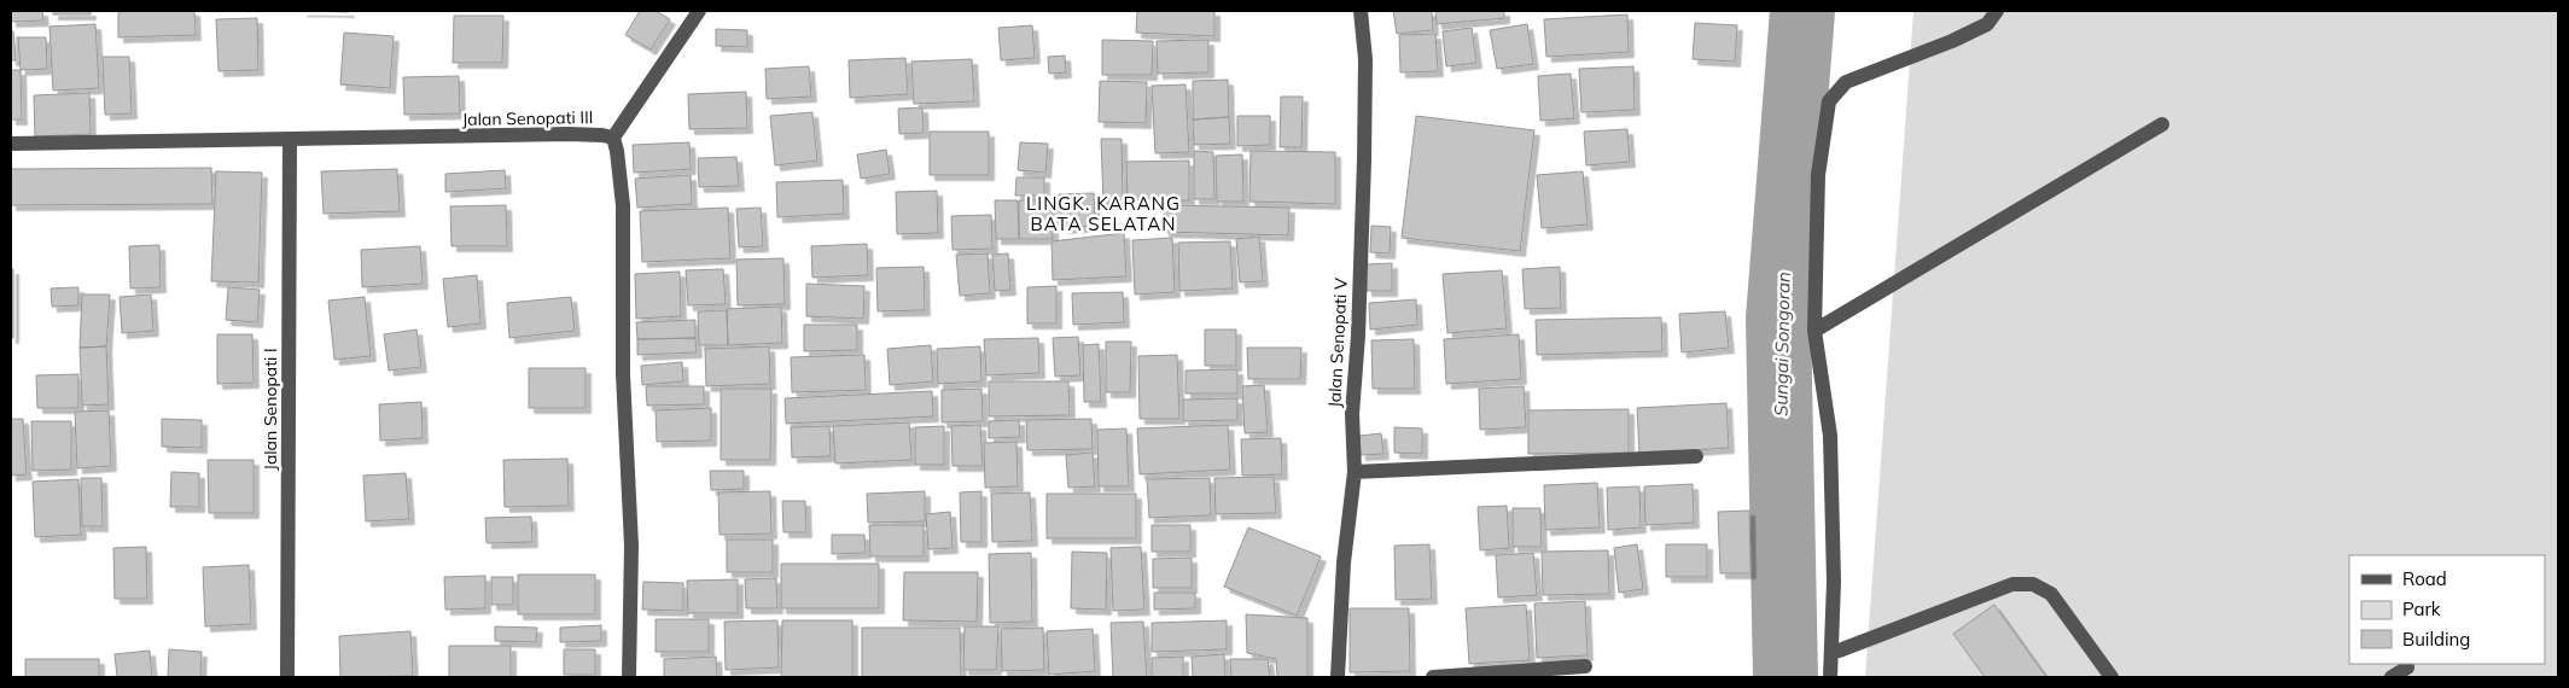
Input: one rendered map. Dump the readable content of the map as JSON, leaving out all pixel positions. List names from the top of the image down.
{
  "streets": {
    "street": ["Jalan Senopati III", "Jalan Senopati V", "Jalan Senopati I"]
  },
  "crossings": [
    ["Jalan Senopati III", "Jalan Senopati I"]
  ],
  "districts": ["LINGK. KARANG BATA SELATAN"],
  "water": ["Sungai Songoran"],
  "legend": ["Road", "Park", "Building"]
}
